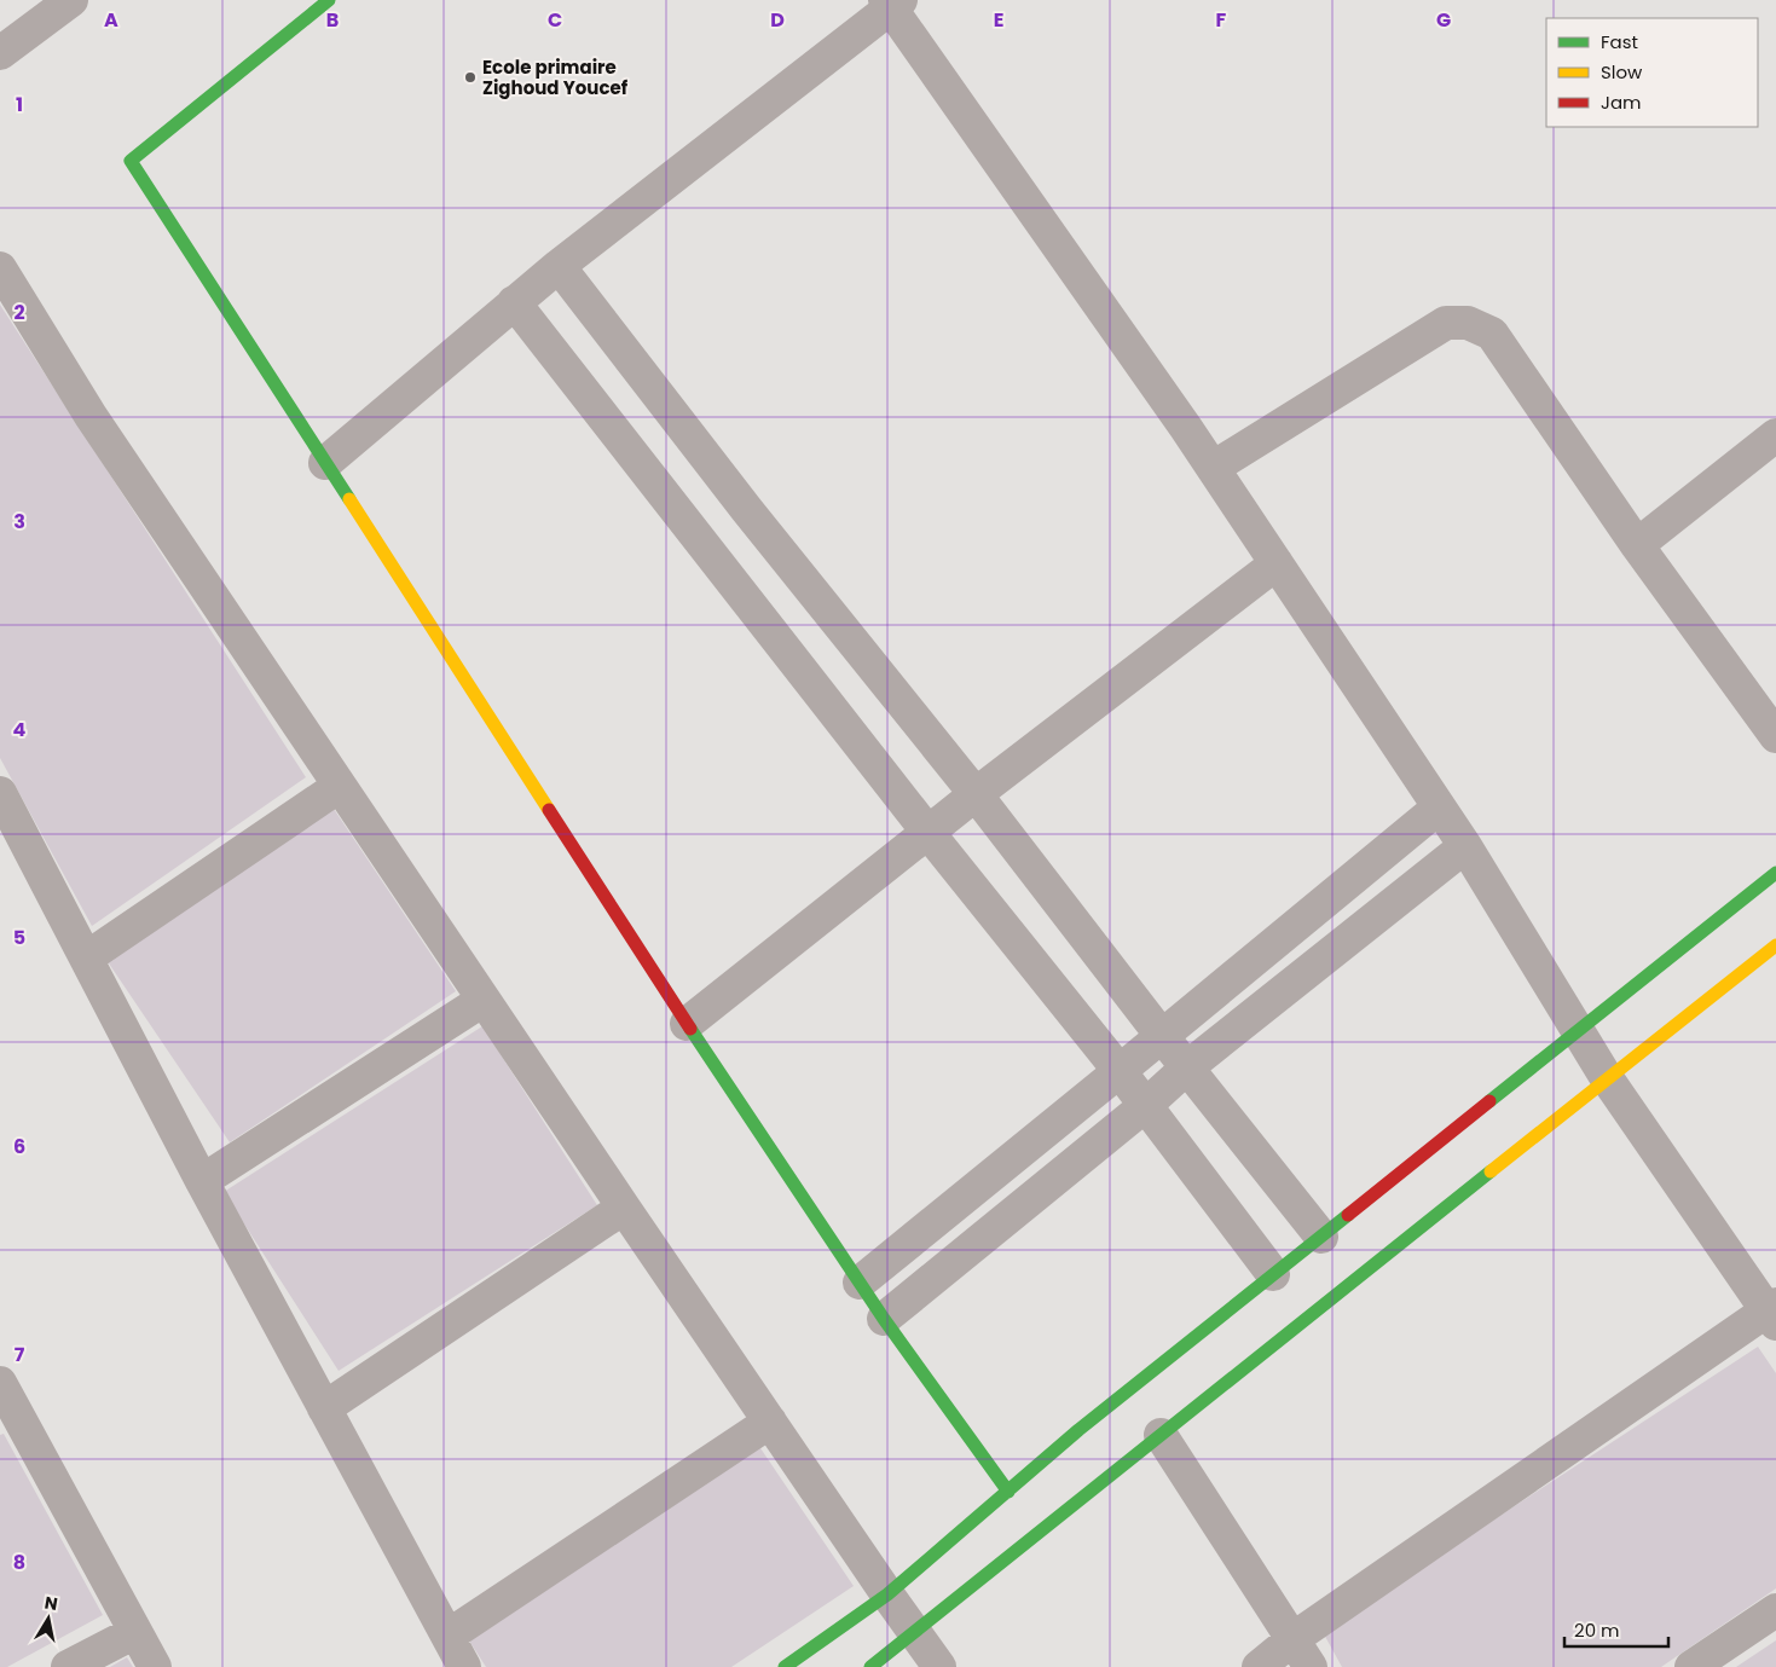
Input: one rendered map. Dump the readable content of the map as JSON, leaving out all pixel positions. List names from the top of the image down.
{
  "places": ["Ecole primaire Zighoud Youcef"],
  "legend": ["Fast", "Slow", "Jam"],
  "scale_bar": "20 m",
  "north": "top",
  "grid": {
    "columns": [
      "A",
      "B",
      "C",
      "D",
      "E",
      "F",
      "G"
    ],
    "rows": [
      "1",
      "2",
      "3",
      "4",
      "5",
      "6",
      "7",
      "8"
    ]
  }
}
